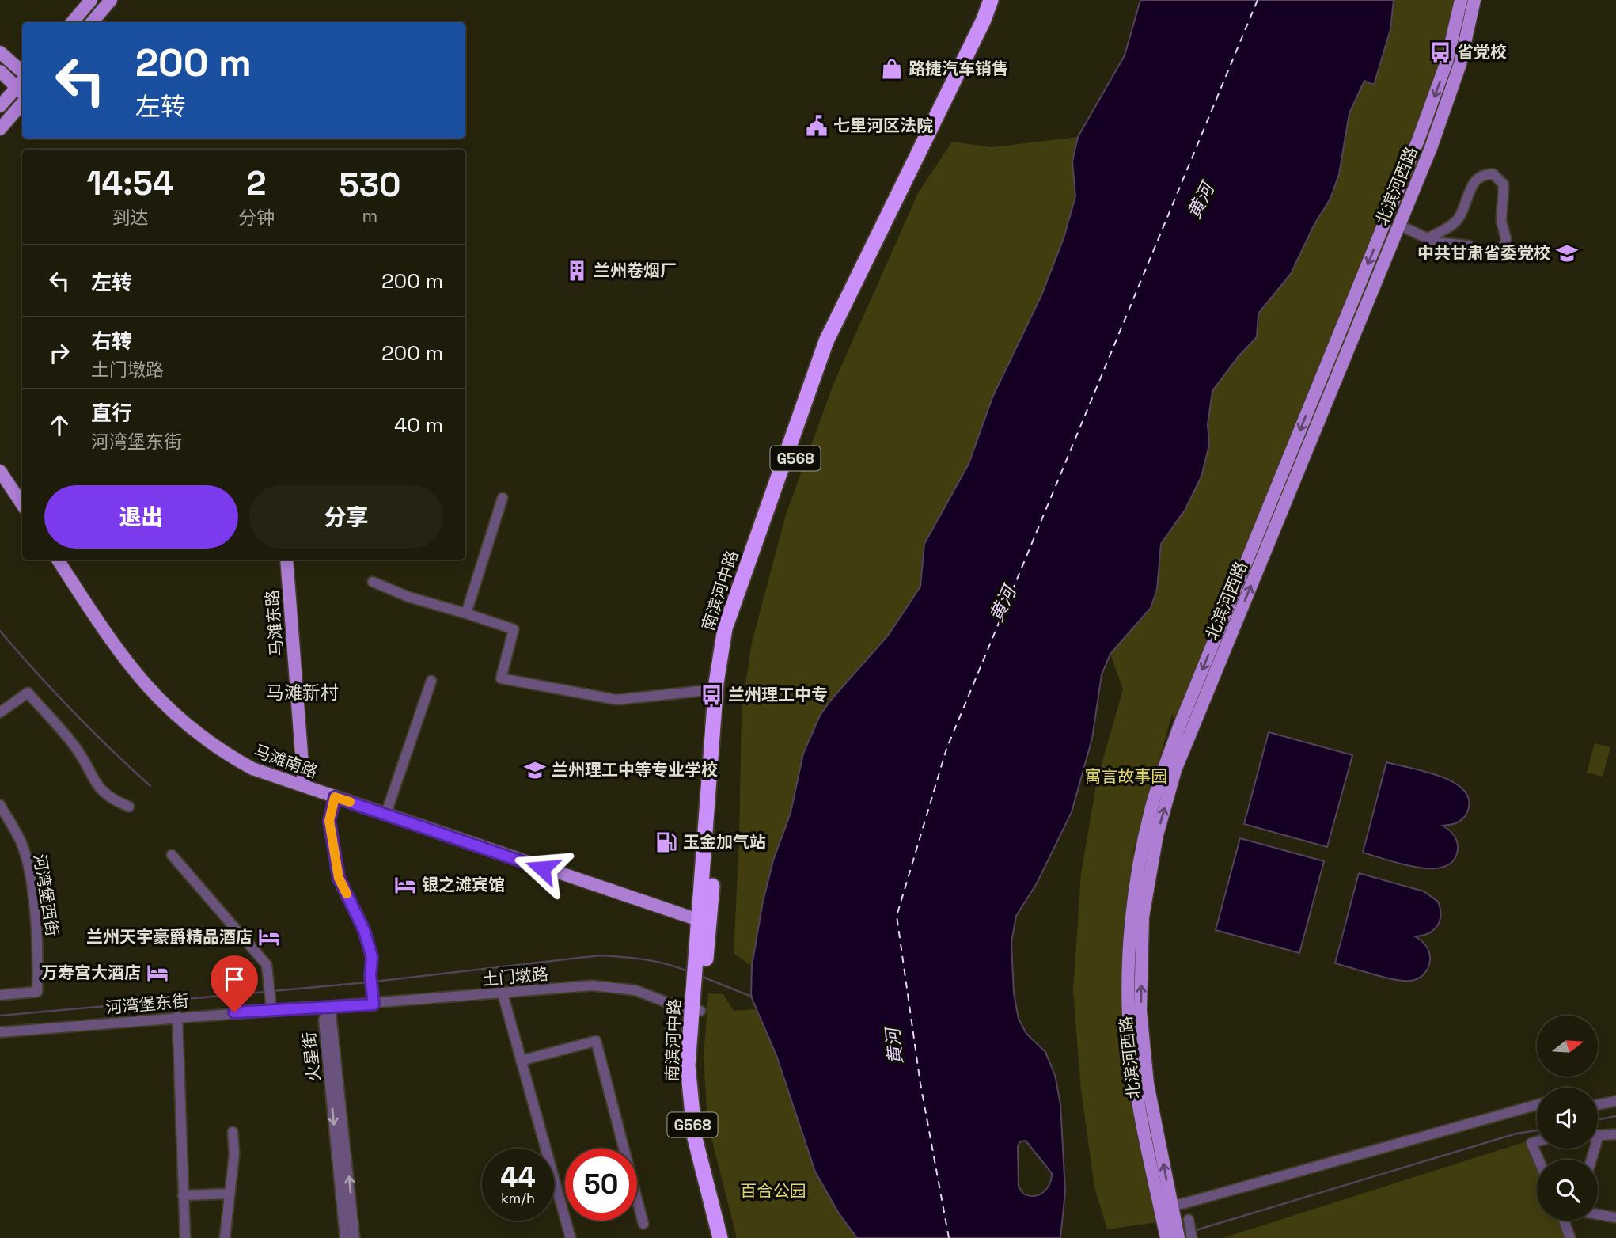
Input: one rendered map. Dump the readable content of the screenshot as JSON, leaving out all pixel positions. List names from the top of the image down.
{
  "streets": {
    "highway": ["G568", "南滨河中路"],
    "main road": ["北滨河西路", "马滩东路", "马滩南路"],
    "street": [
      "河湾堡西街",
      "土门墩路",
      "河湾堡东街",
      "火星街"
    ]
  },
  "crossings": [
    ["南滨河中路", "马滩南路"],
    ["南滨河中路", "土门墩路"],
    ["马滩东路", "马滩南路"],
    ["土门墩路", "河湾堡东街"],
    ["土门墩路", "火星街"],
    ["河湾堡东街", "火星街"]
  ],
  "districts": ["马滩新村"],
  "water": ["黄河"],
  "parks": ["寓言故事园", "百合公园"],
  "places": {
    "bus stop": ["省党校", "兰州理工中专"],
    "shop": ["路捷汽车销售"],
    "public building": ["七里河区法院"],
    "school or university": ["中共甘肃省委党校", "兰州理工中等专业学校"],
    "building": ["兰州卷烟厂"],
    "fuel station": ["玉金加气站"],
    "hotel": ["银之滩宾馆", "兰州天宇豪爵精品酒店", "万寿宫大酒店"]
  },
  "north": "right",
  "page": {
    "turn": ["200 m", "左转"],
    "eta": [
      "14:54",
      "到达",
      "2",
      "分钟",
      "530",
      "m"
    ],
    "list": [
      {
        "name": "左转",
        "value": "200 m"
      },
      {
        "name": "右转",
        "note": "土门墩路",
        "value": "200 m"
      },
      {
        "name": "直行",
        "note": "河湾堡东街",
        "value": "40 m"
      }
    ],
    "buttons": ["退出", "分享"],
    "speed": "44 km/h",
    "limit": "50"
  }
}
